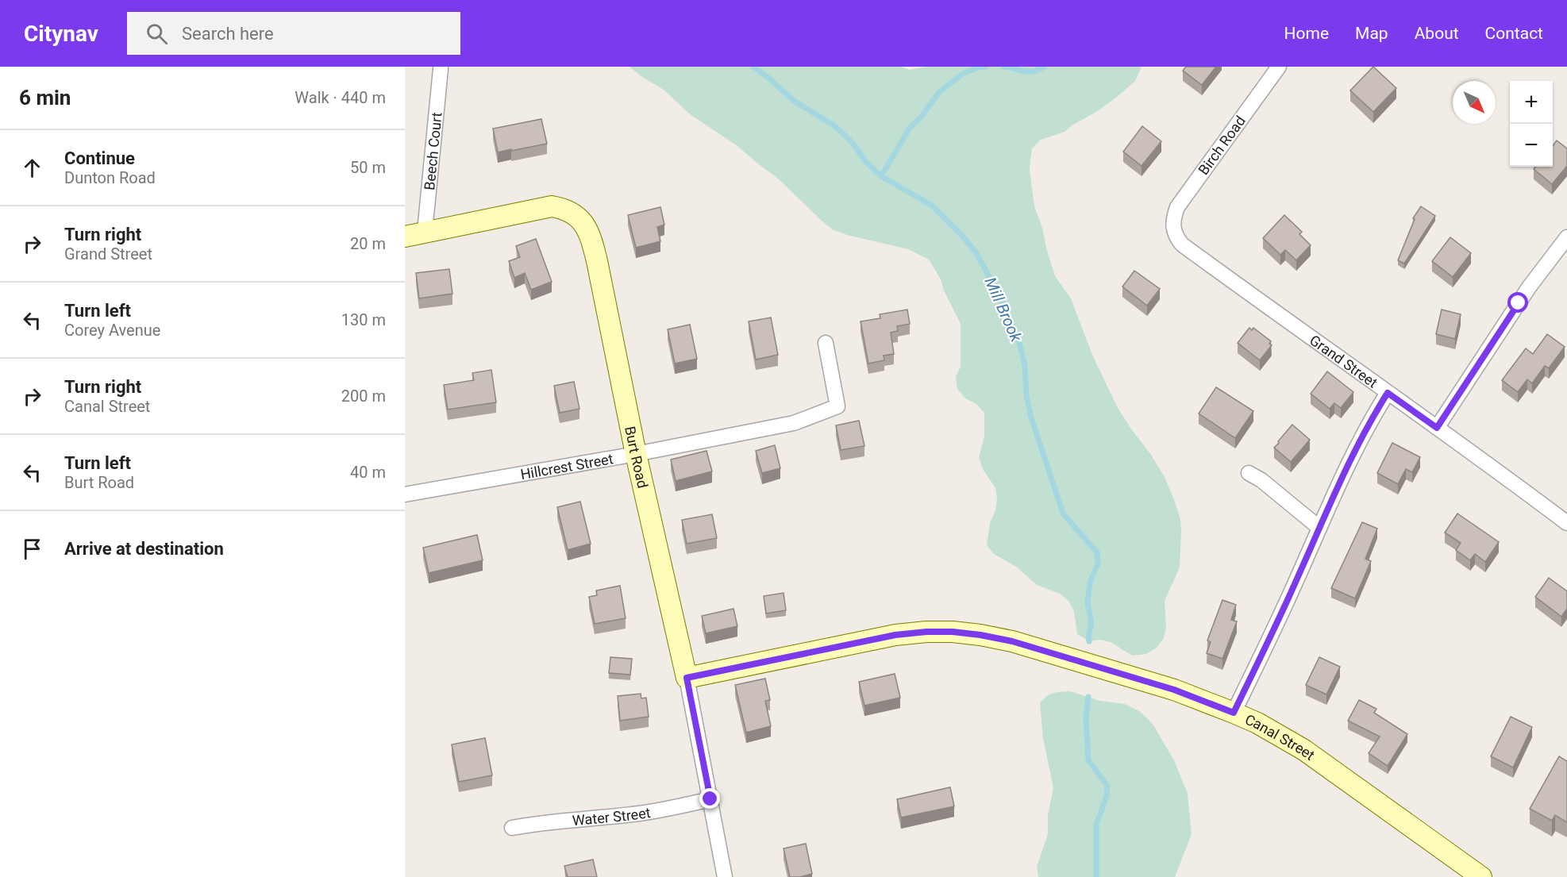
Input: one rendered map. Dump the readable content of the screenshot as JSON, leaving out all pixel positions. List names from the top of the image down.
{
  "streets": {
    "street": [
      "Birch Road",
      "Beech Court",
      "Grand Street",
      "Burt Road",
      "Hillcrest Street",
      "Canal Street",
      "Water Street"
    ]
  },
  "crossings": [
    ["Birch Road", "Grand Street"],
    ["Beech Court", "Burt Road"],
    ["Burt Road", "Hillcrest Street"],
    ["Burt Road", "Canal Street"],
    ["Burt Road", "Water Street"]
  ],
  "water": ["Mill Brook"],
  "north": "bottom right",
  "page": {
    "header": "Citynav",
    "search": "Search here",
    "nav": [
      "Home",
      "Map",
      "About",
      "Contact"
    ],
    "heading": ["6 min", "Walk · 440 m"],
    "map_buttons": ["+", "−"],
    "list": [
      ["Continue", "Dunton Road", "50 m"],
      ["Turn right", "Grand Street", "20 m"],
      ["Turn left", "Corey Avenue", "130 m"],
      ["Turn right", "Canal Street", "200 m"],
      ["Turn left", "Burt Road", "40 m"],
      "Arrive at destination"
    ]
  }
}
